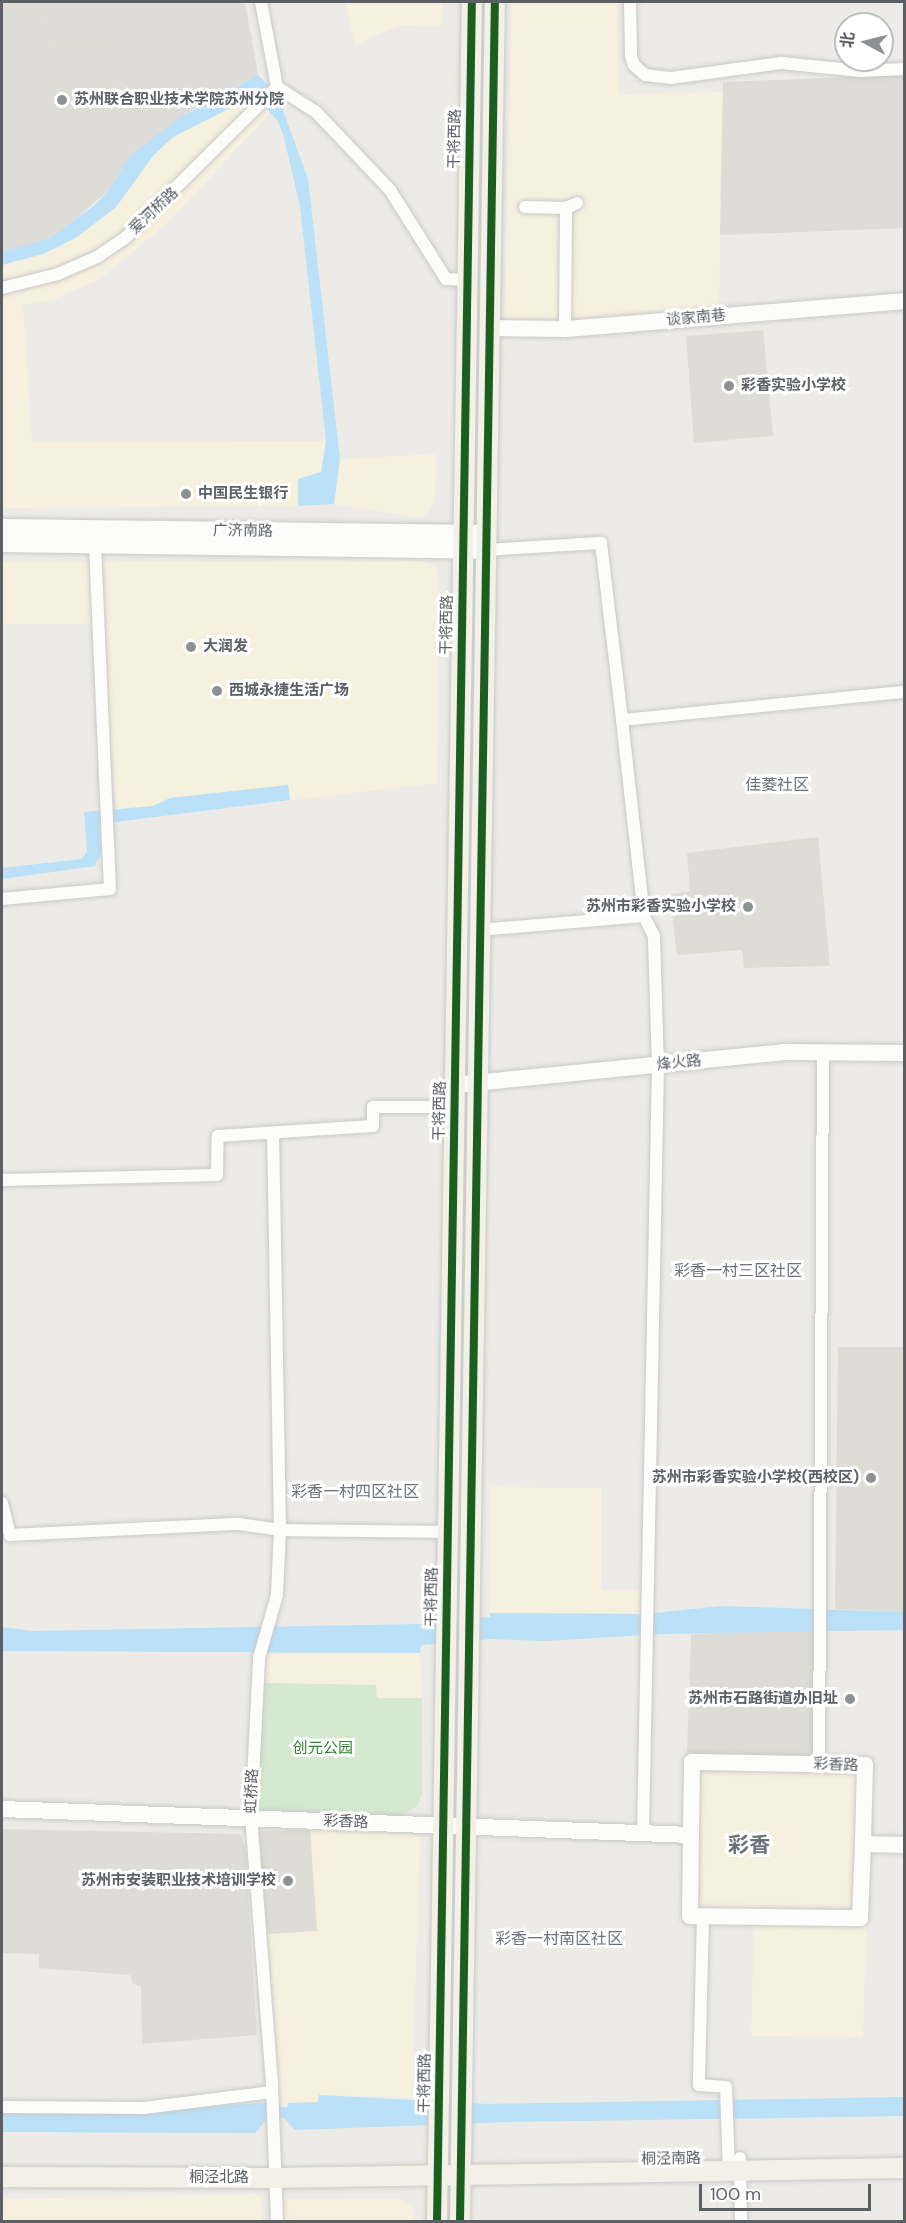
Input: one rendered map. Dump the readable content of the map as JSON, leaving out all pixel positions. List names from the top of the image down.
{
  "streets": {
    "main road": [
      "干将西路",
      "广济南路",
      "桐泾南路",
      "桐泾北路"
    ],
    "street": [
      "爱河桥路",
      "谈家南巷",
      "烽火路",
      "彩香路",
      "虹桥路"
    ]
  },
  "crossings": [
    ["干将西路", "广济南路"],
    ["干将西路", "烽火路"],
    ["干将西路", "彩香路"],
    ["干将西路", "桐泾南路"],
    ["干将西路", "桐泾北路"],
    ["彩香路", "虹桥路"],
    ["虹桥路", "桐泾北路"],
    ["桐泾南路", "桐泾北路"]
  ],
  "districts": [
    "佳菱社区",
    "彩香一村三区社区",
    "彩香一村四区社区",
    "彩香",
    "彩香一村南区社区"
  ],
  "parks": ["创元公园"],
  "places": [
    "苏州联合职业技术学院苏州分院",
    "彩香实验小学校",
    "中国民生银行",
    "大润发",
    "西城永捷生活广场",
    "苏州市彩香实验小学校",
    "苏州市彩香实验小学校(西校区)",
    "苏州市石路街道办旧址",
    "苏州市安装职业技术培训学校"
  ],
  "scale_bar": "100 m",
  "north": "left"
}
